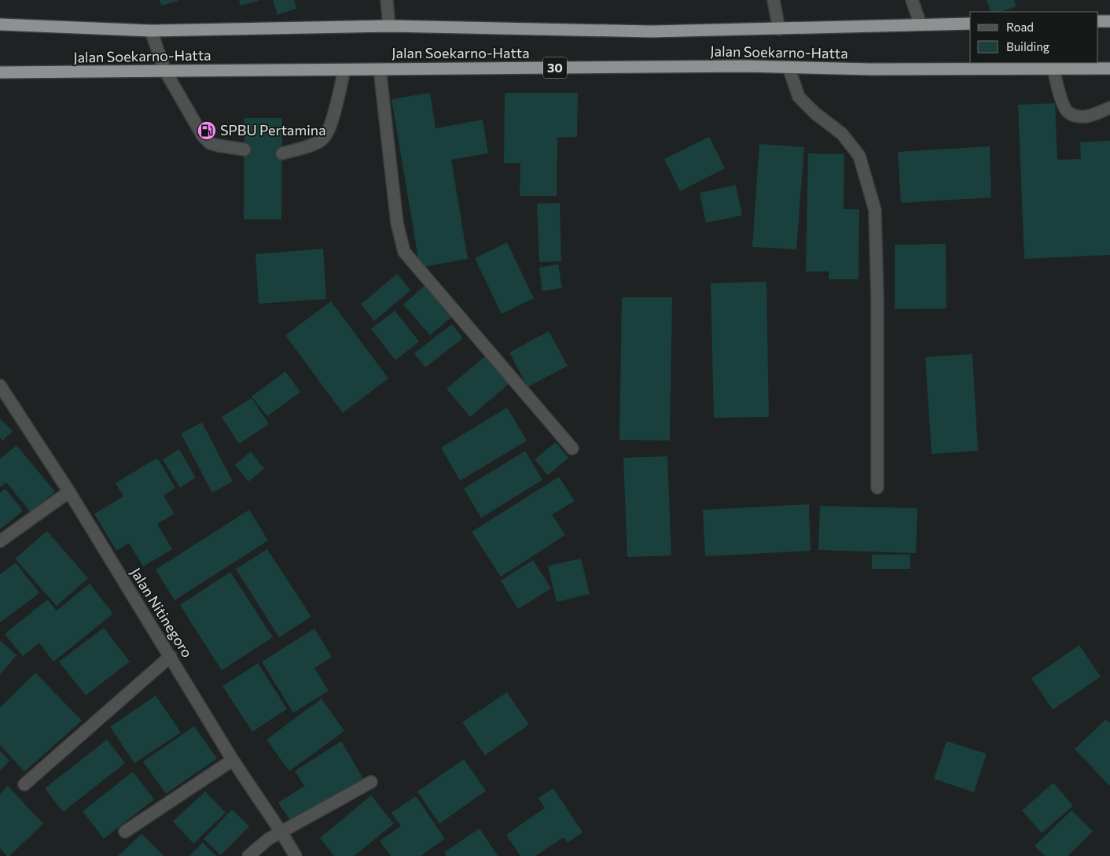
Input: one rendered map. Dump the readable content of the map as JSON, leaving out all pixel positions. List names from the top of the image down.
{
  "streets": {
    "highway": ["Jalan Soekarno-Hatta", "30"],
    "street": ["Jalan Nitinegoro"]
  },
  "places": {
    "fuel station": ["SPBU Pertamina"]
  },
  "legend": ["Road", "Building"]
}
